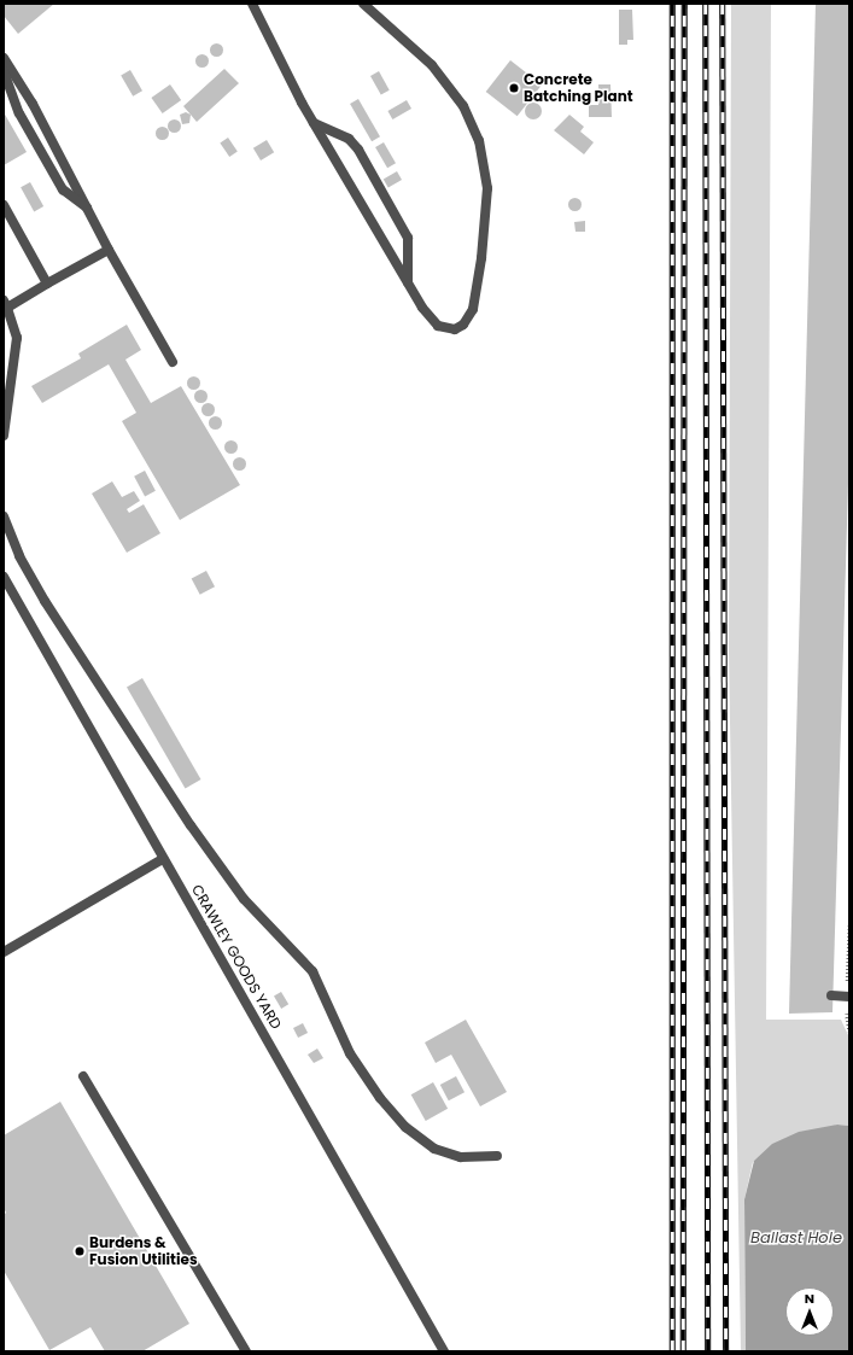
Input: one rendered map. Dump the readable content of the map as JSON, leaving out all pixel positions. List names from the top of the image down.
{
  "streets": {
    "lane": ["CRAWLEY GOODS YARD"]
  },
  "water": ["Ballast Hole"],
  "places": ["Concrete Batching Plant", "Burdens & Fusion Utilities"],
  "north": "top"
}
